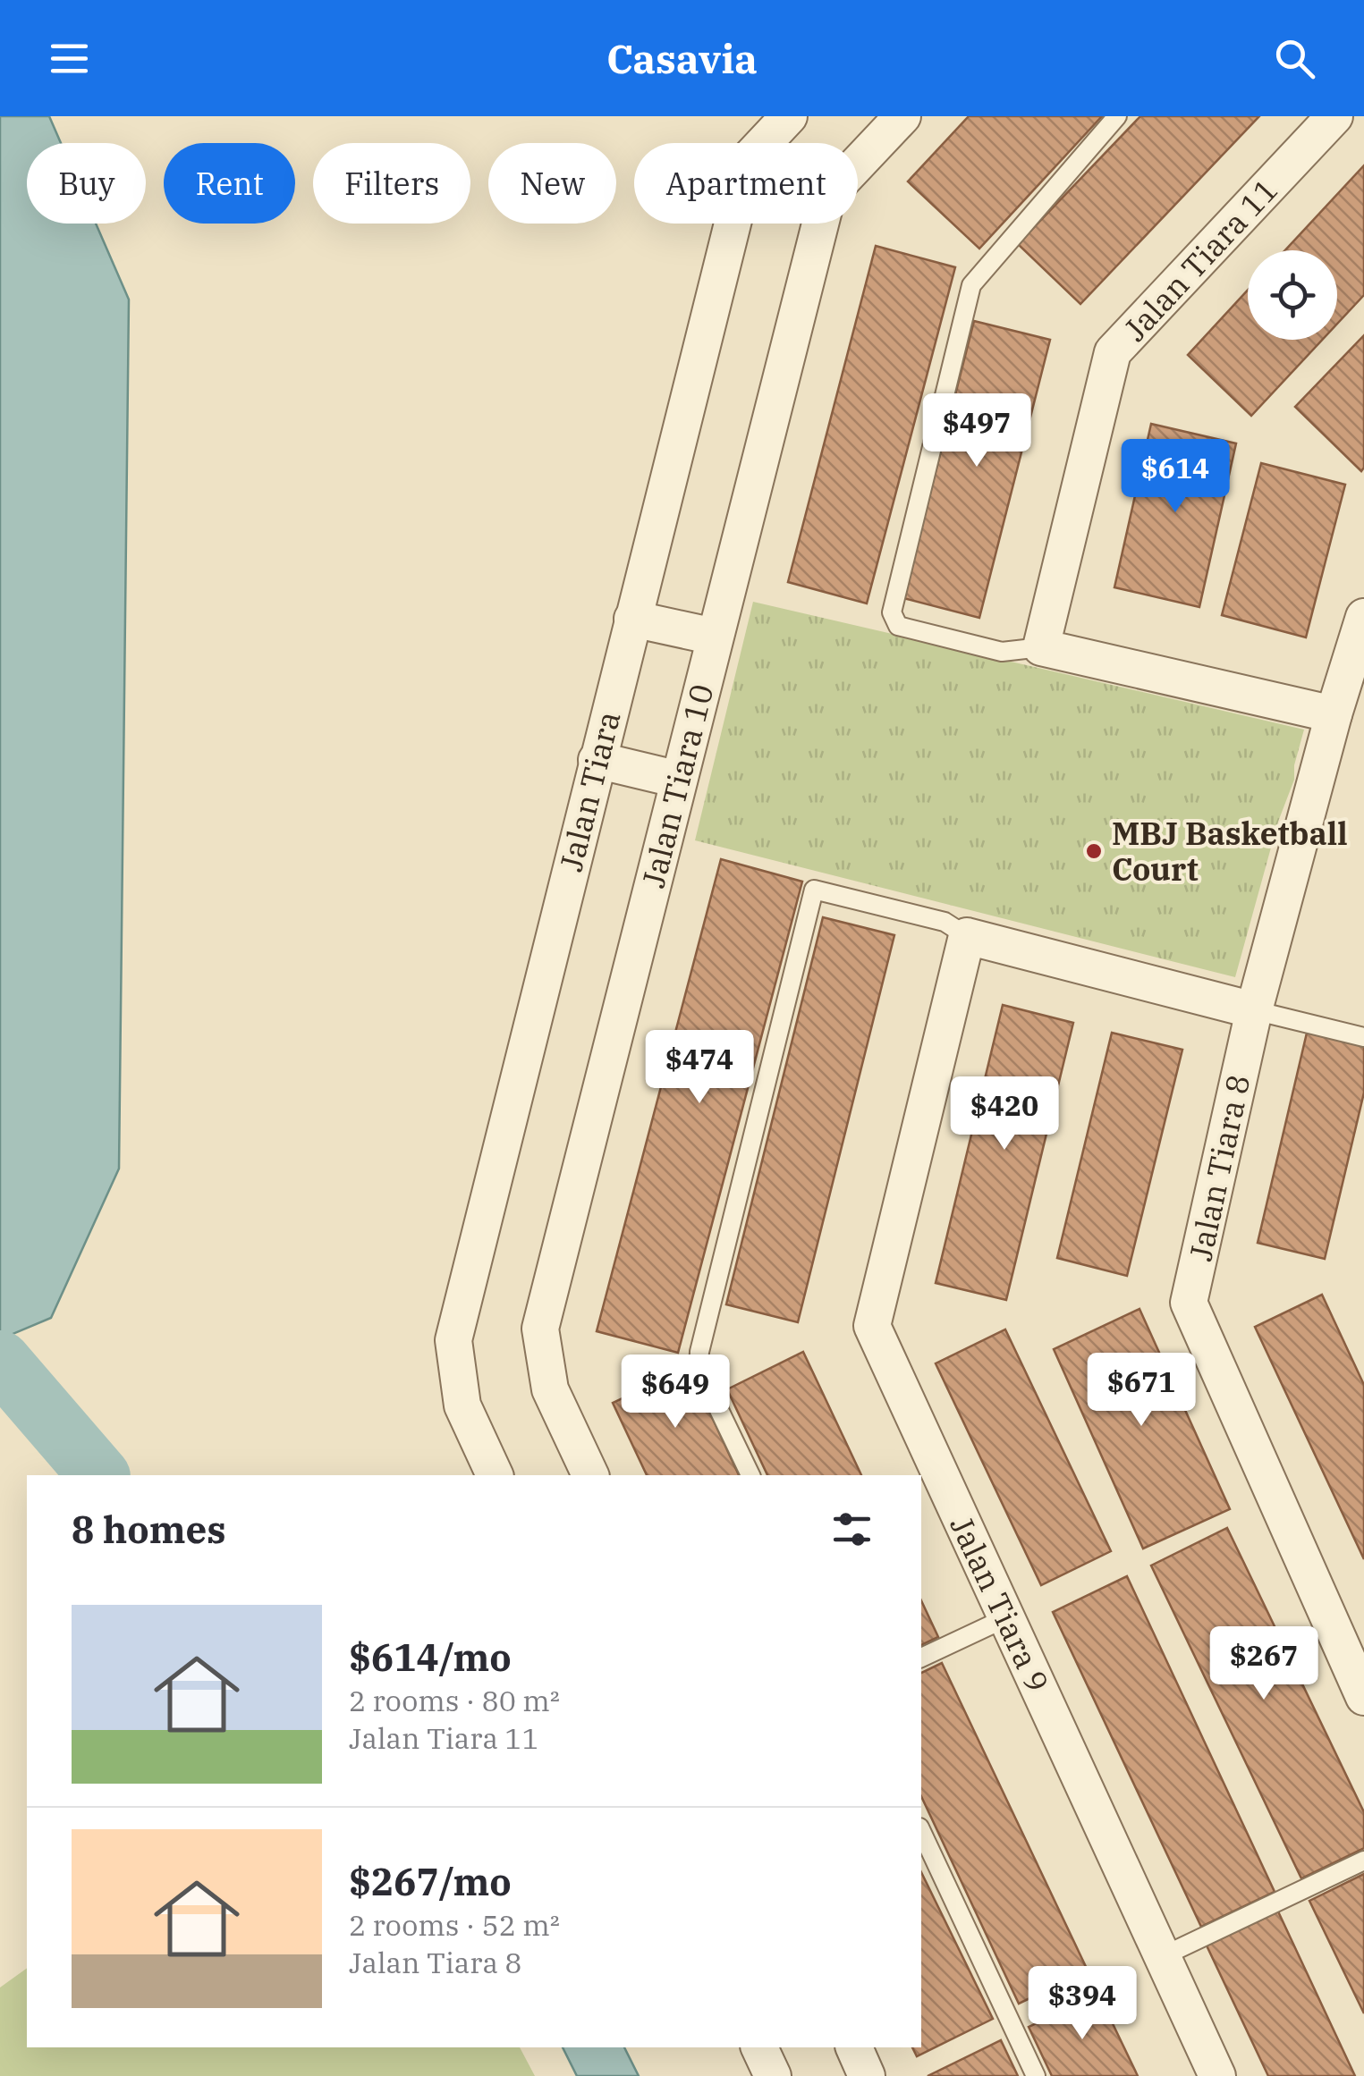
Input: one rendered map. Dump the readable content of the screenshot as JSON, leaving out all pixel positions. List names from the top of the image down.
{
  "streets": {
    "street": [
      "Jalan Tiara 11",
      "Jalan Tiara 10",
      "Jalan Tiara",
      "Jalan Tiara 8",
      "Jalan Tiara 9"
    ]
  },
  "places": ["MBJ Basketball Court"],
  "page": {
    "header": "Casavia",
    "chip": [
      "Buy",
      "Rent",
      "Filters",
      "New",
      "Apartment"
    ],
    "price": [
      "$497",
      "$614",
      "$474",
      "$420",
      "$671",
      "$649",
      "$267",
      "$394"
    ],
    "heading": "8 homes",
    "list": [
      {
        "name": "$614/mo",
        "note": "2 rooms · 80 m² · Jalan Tiara 11"
      },
      {
        "name": "$267/mo",
        "note": "2 rooms · 52 m² · Jalan Tiara 8"
      }
    ]
  }
}
